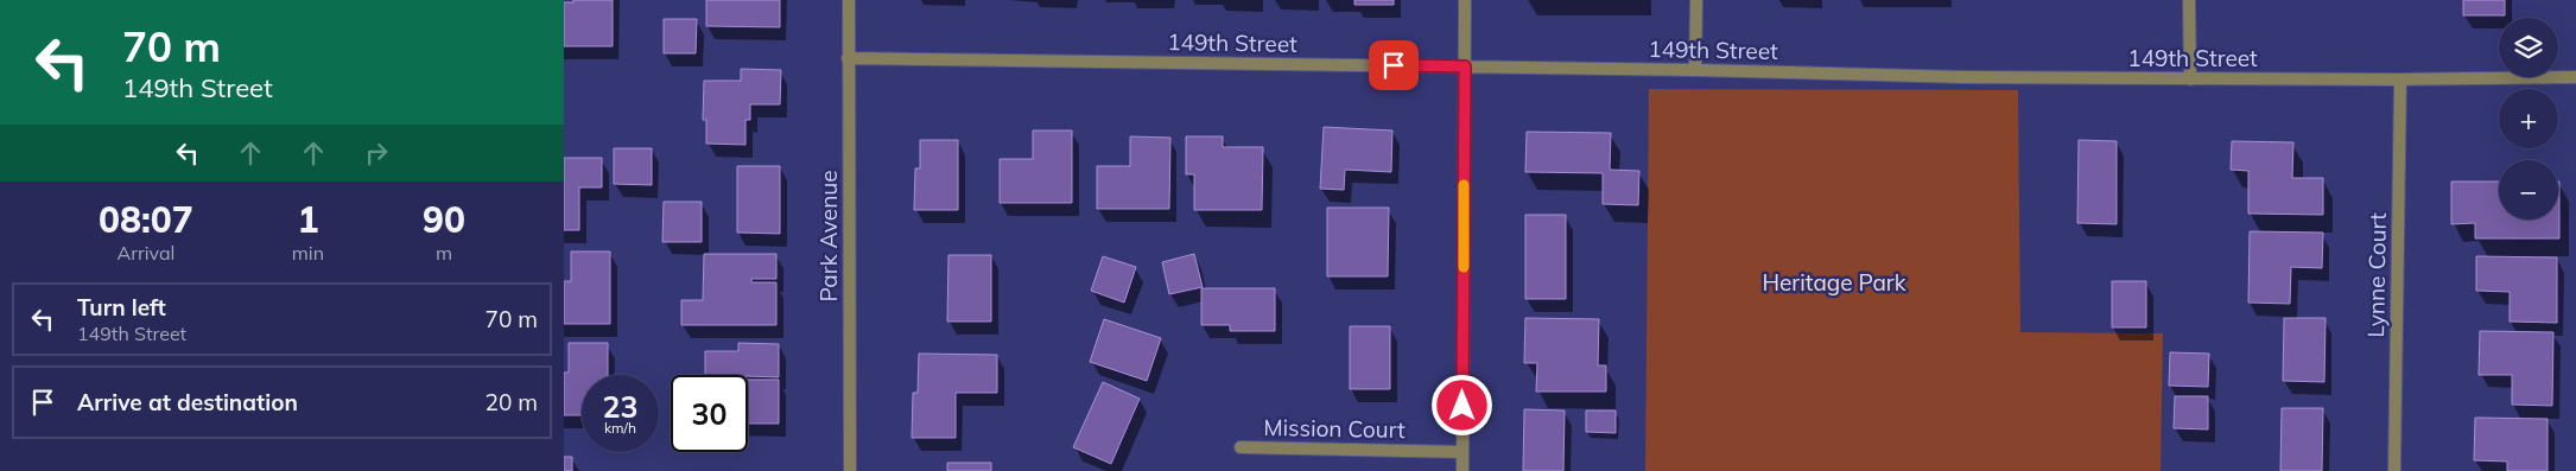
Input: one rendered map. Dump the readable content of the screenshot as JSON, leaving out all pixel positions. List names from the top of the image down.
{
  "streets": {
    "street": [
      "149th Street",
      "Park Avenue",
      "Lynne Court",
      "Mission Court"
    ]
  },
  "crossings": [
    ["149th Street", "Park Avenue"],
    ["149th Street", "Lynne Court"]
  ],
  "parks": ["Heritage Park"],
  "page": {
    "turn": ["70 m", "149th Street"],
    "map_buttons": ["+", "−"],
    "eta": [
      "08:07",
      "Arrival",
      "1",
      "min",
      "90",
      "m"
    ],
    "list": [
      {
        "name": "Turn left",
        "note": "149th Street",
        "value": "70 m"
      },
      {
        "name": "Arrive at destination",
        "value": "20 m"
      }
    ],
    "speed": "23 km/h",
    "limit": "30"
  }
}
